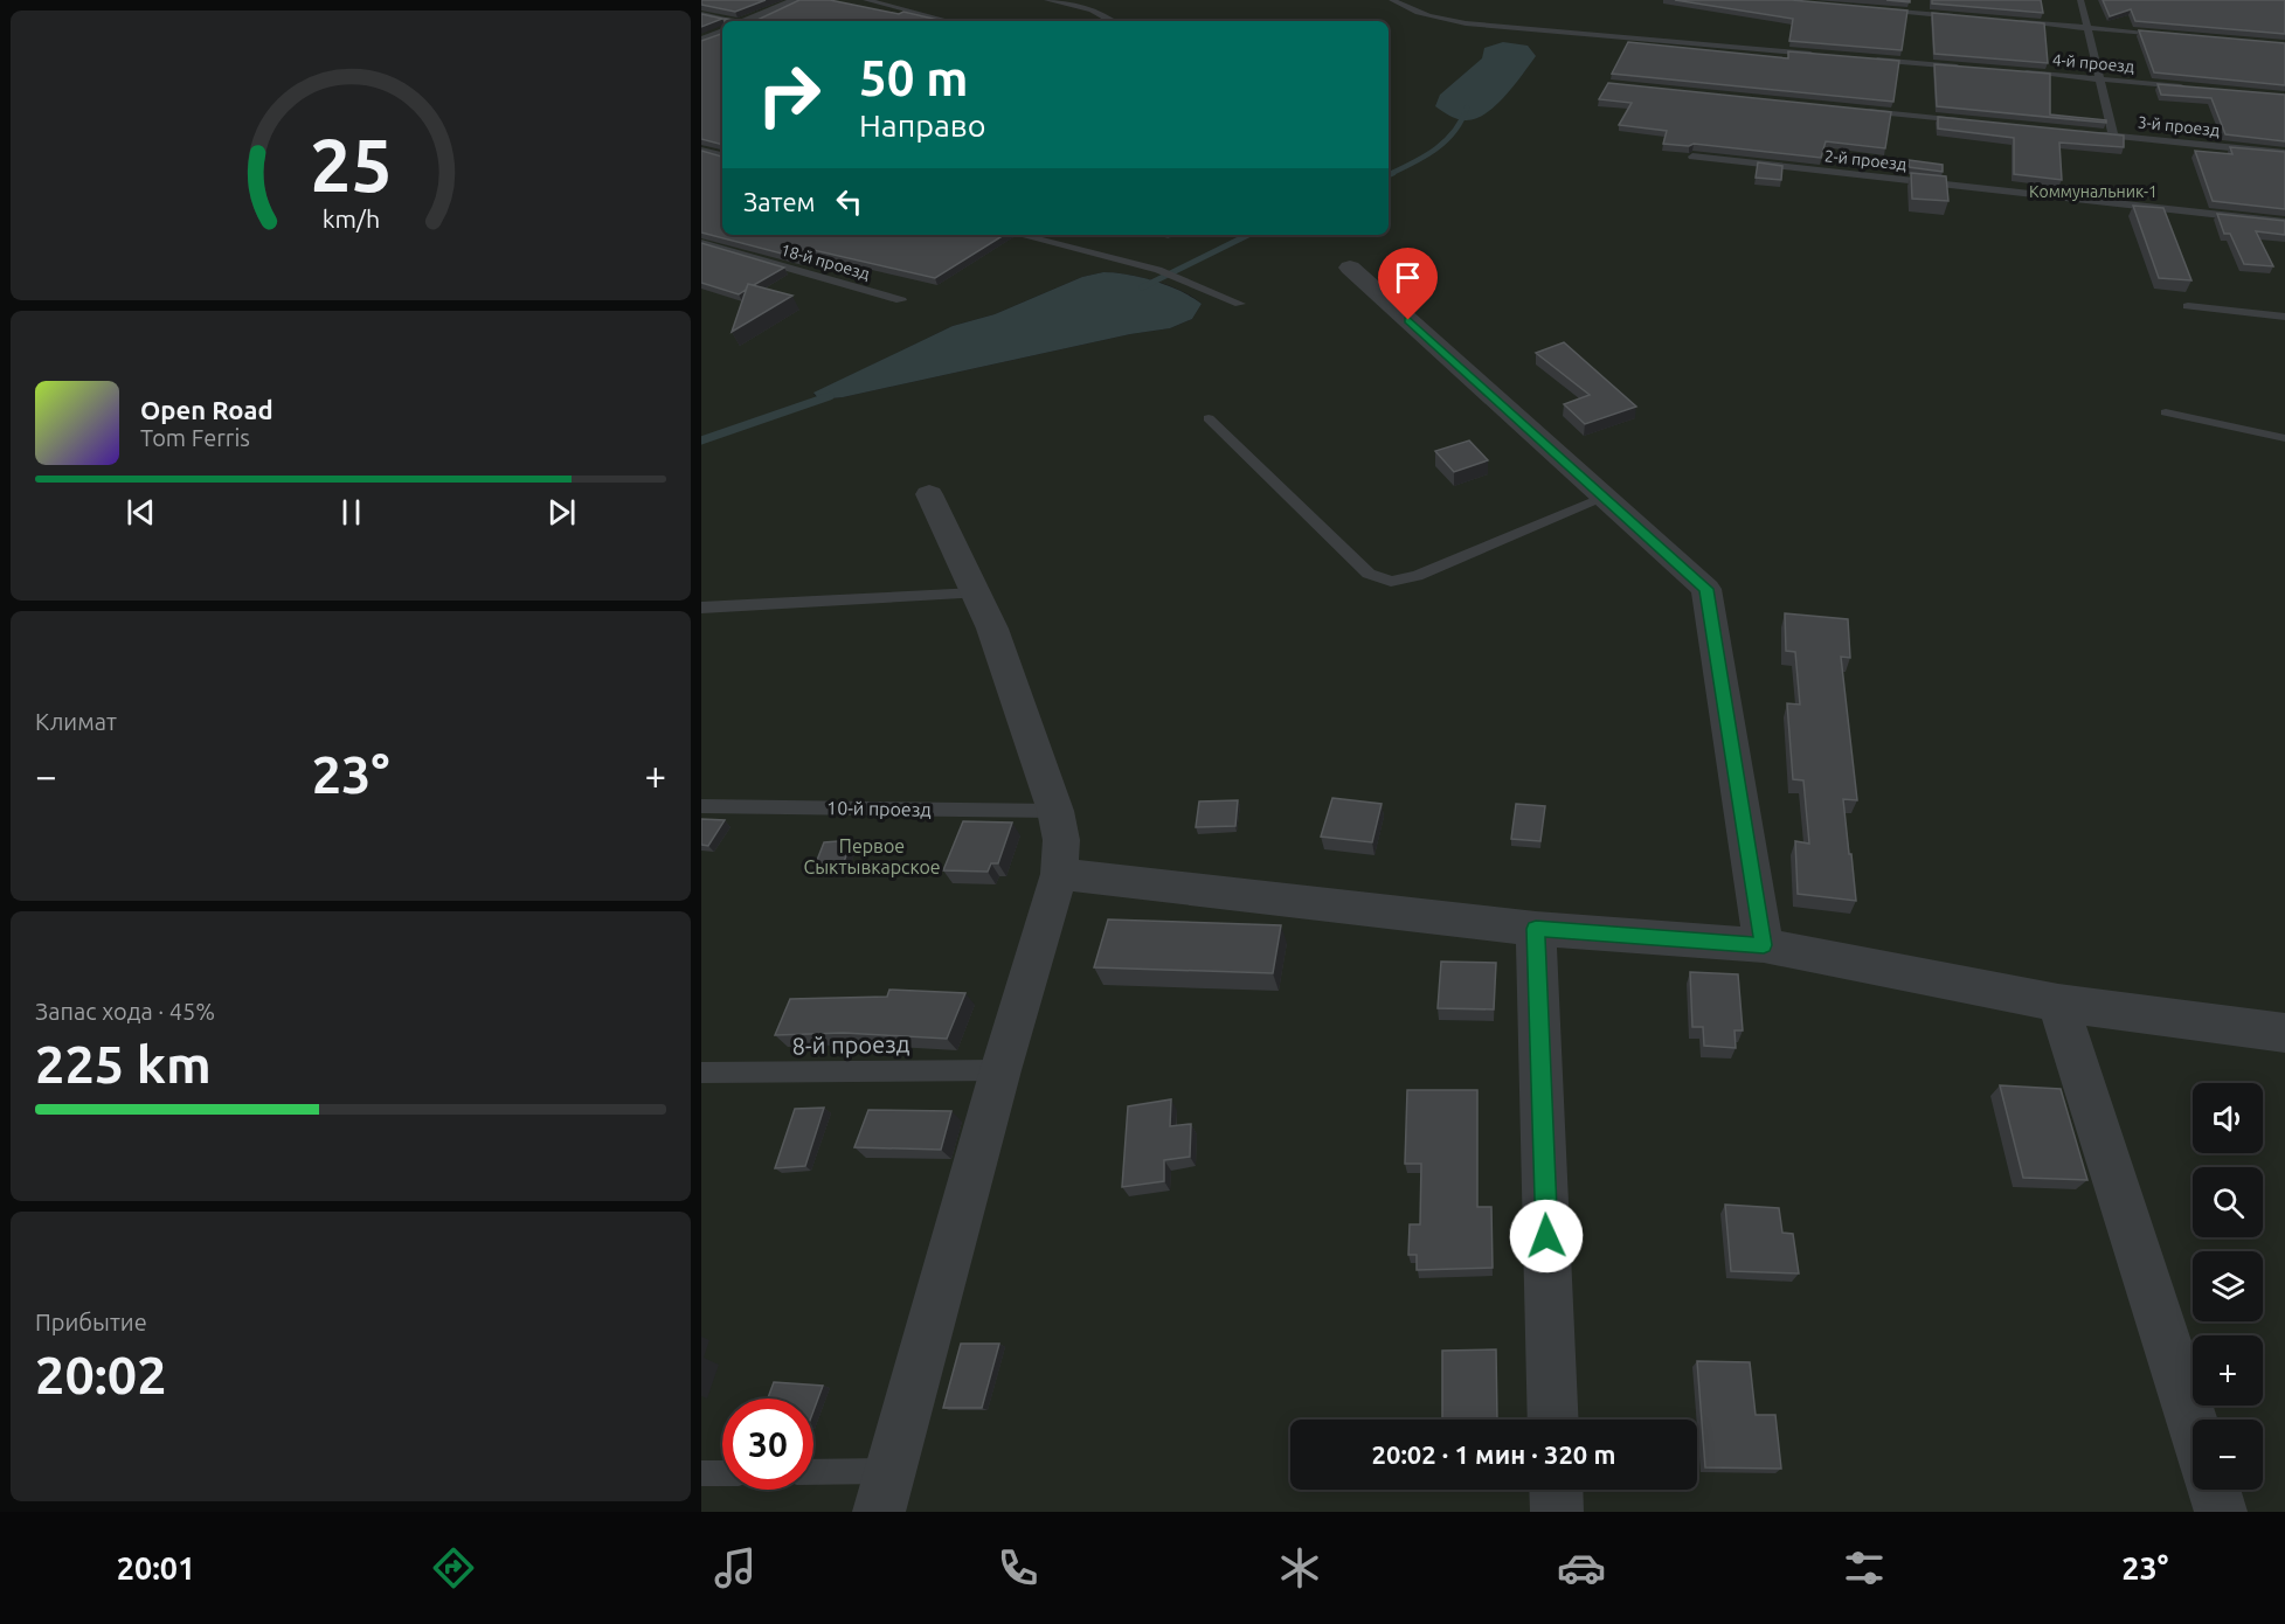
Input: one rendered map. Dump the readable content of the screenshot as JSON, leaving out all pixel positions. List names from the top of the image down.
{
  "streets": {
    "lane": [
      "4-й проезд",
      "3-й проезд",
      "2-й проезд",
      "18-й проезд",
      "10-й проезд",
      "8-й проезд"
    ]
  },
  "parks": ["Коммунальник-1", "Первое Сыктывкарское"],
  "page": {
    "turn": ["50 m", "Направо"],
    "then": "Затем",
    "song": ["Open Road", "Tom Ferris"],
    "tile": [
      "Климат",
      ["Запас хода · 45%", "225 km"],
      ["Прибытие", "20:02"]
    ],
    "heat": ["−", "23°", "+"],
    "map_buttons": ["+", "−"],
    "limit": "30",
    "trip": "20:02 · 1 мин · 320 m",
    "tabs": ["20:01", "23°"],
    "gauge": ["25", "km/h"]
  }
}
